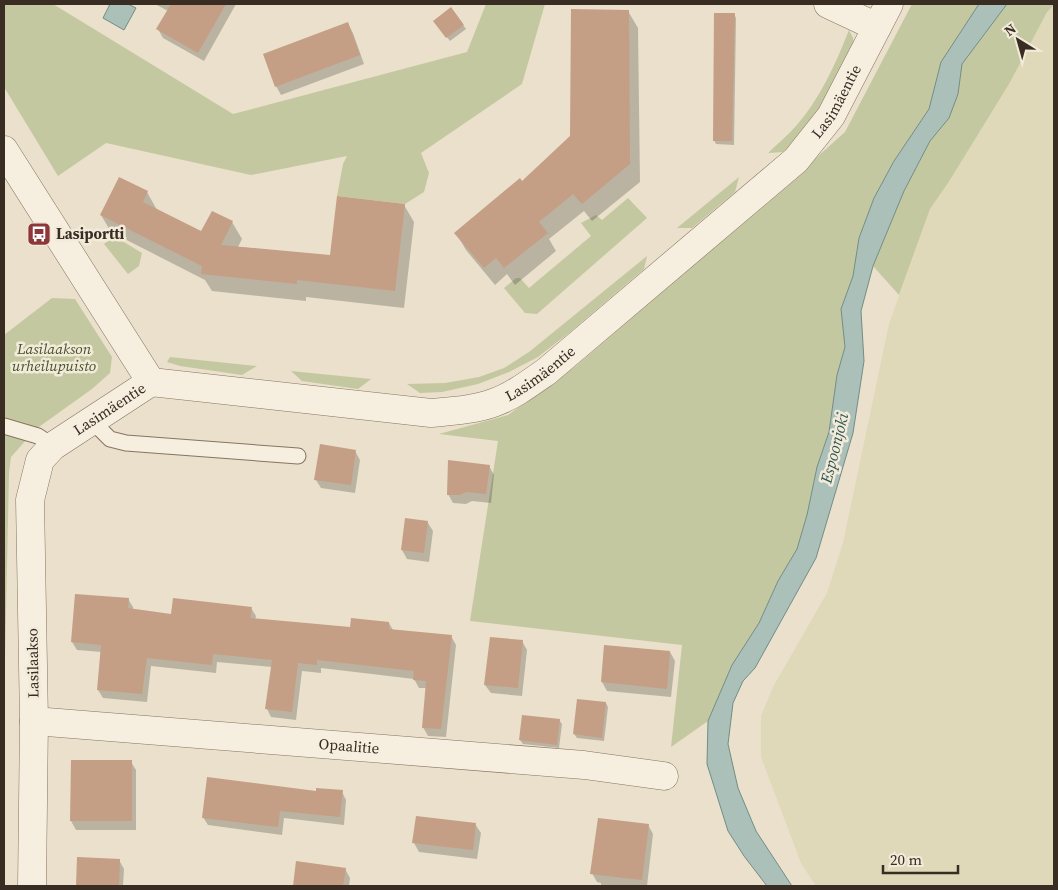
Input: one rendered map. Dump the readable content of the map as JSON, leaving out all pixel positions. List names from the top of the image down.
{
  "streets": {
    "street": ["Lasimäentie", "Lasilaakso", "Opaalitie"]
  },
  "crossings": [
    ["Lasimäentie", "Lasilaakso"],
    ["Lasilaakso", "Opaalitie"]
  ],
  "water": ["Espoonjoki"],
  "parks": ["Lasilaakson urheilupuisto"],
  "places": {
    "bus stop": ["Lasiportti"]
  },
  "scale_bar": "20 m",
  "north": "top left"
}
